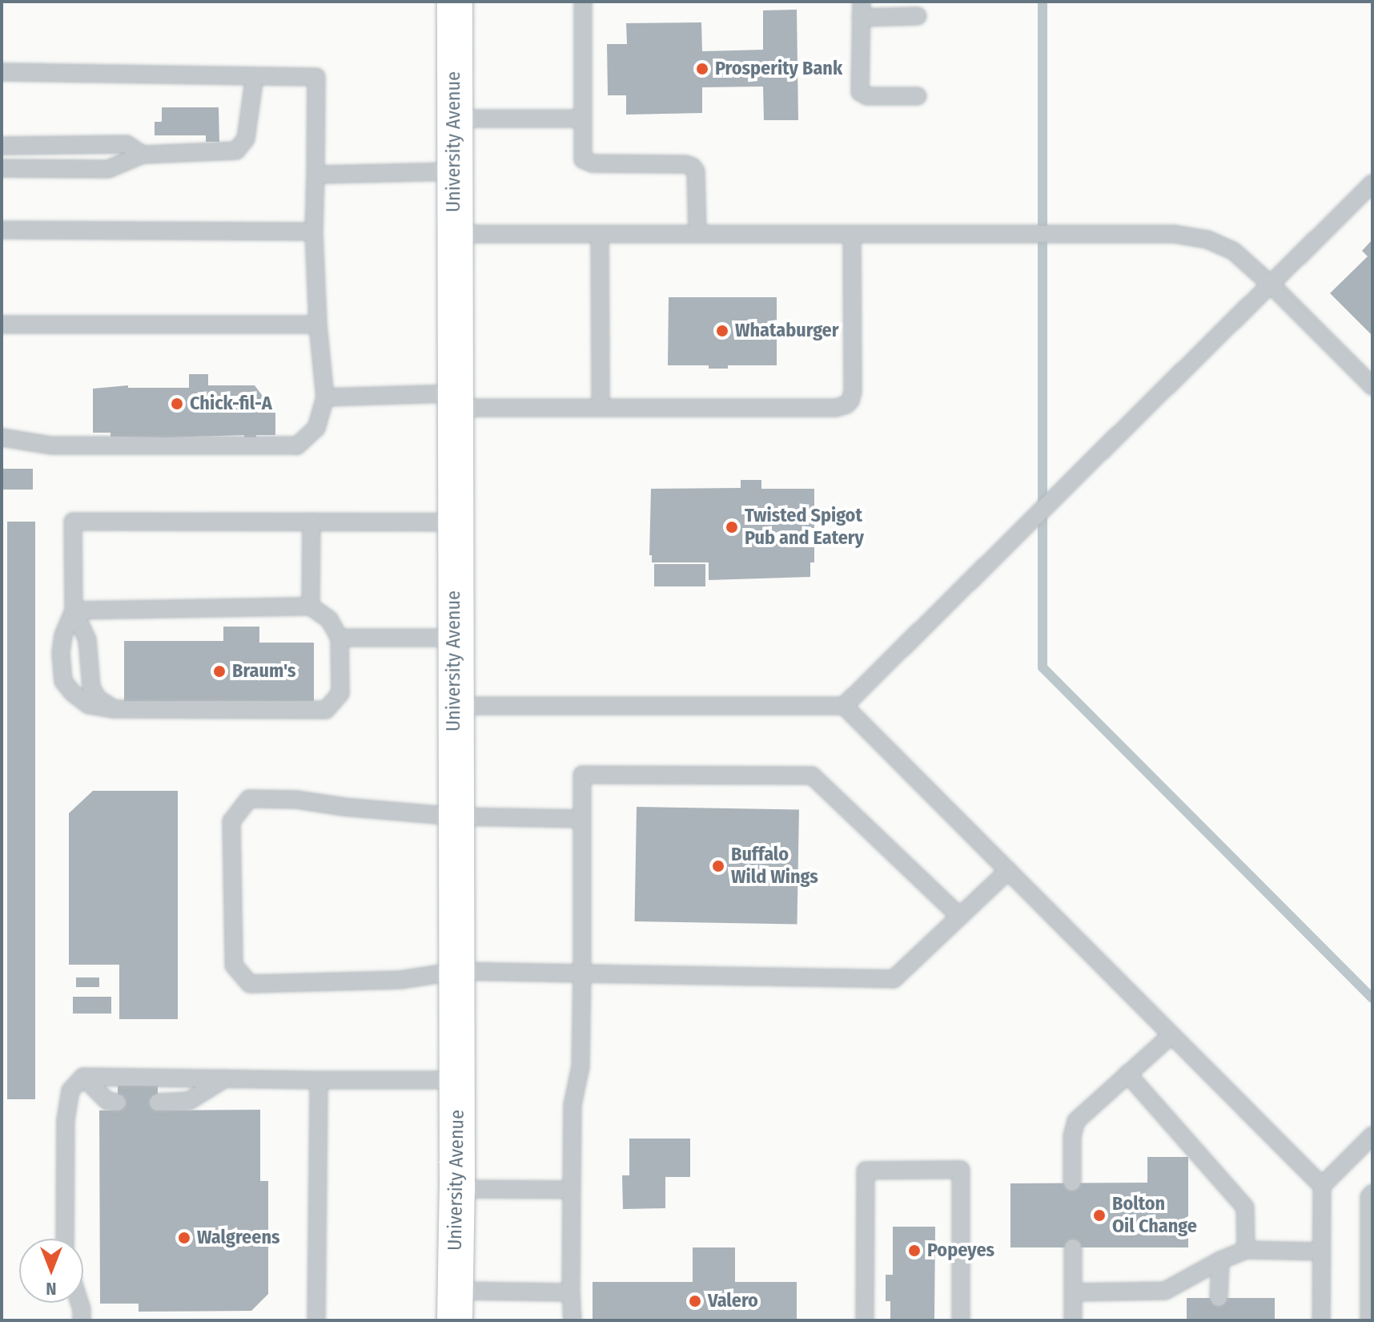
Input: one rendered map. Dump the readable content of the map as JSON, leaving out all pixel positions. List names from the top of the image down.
{
  "streets": {
    "main road": ["University Avenue"]
  },
  "places": [
    "Prosperity Bank",
    "Whataburger",
    "Chick-fil-A",
    "Twisted Spigot Pub and Eatery",
    "Braum's",
    "Buffalo Wild Wings",
    "Bolton Oil Change",
    "Walgreens",
    "Popeyes",
    "Valero"
  ],
  "north": "bottom"
}
